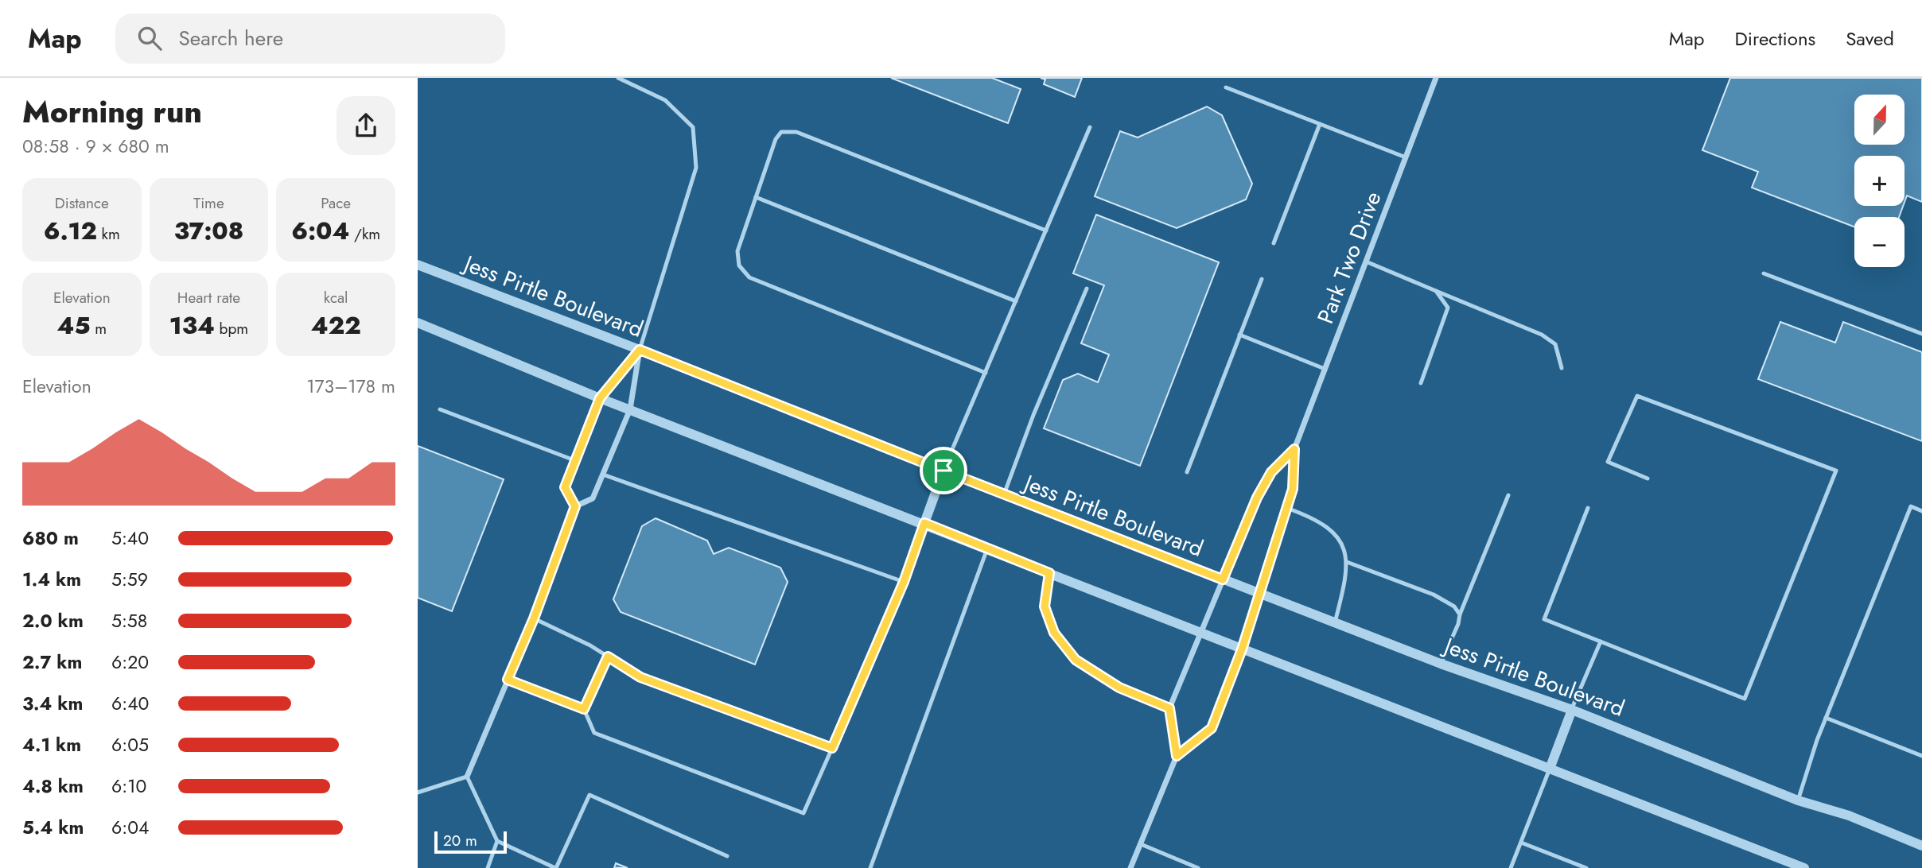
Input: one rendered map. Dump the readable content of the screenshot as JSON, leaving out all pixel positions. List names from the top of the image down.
{
  "streets": {
    "street": ["Park Two Drive", "Jess Pirtle Boulevard"]
  },
  "crossings": [
    ["Park Two Drive", "Jess Pirtle Boulevard"]
  ],
  "scale_bar": "20 m",
  "north": "top",
  "page": {
    "header": "Map",
    "search": "Search here",
    "nav": ["Map", "Directions", "Saved"],
    "heading": ["Morning run", "08:58 · 9 × 680 m"],
    "map_buttons": ["+", "−"],
    "stats": [
      ["Distance", "6.12 km"],
      ["Time", "37:08"],
      ["Pace", "6:04 /km"],
      ["Elevation", "45 m"],
      ["Heart rate", "134 bpm"],
      ["kcal", "422"]
    ],
    "chart": ["Elevation", "173–178 m"],
    "list": [
      {
        "name": "680 m",
        "note": "5:40"
      },
      {
        "name": "1.4 km",
        "note": "5:59"
      },
      {
        "name": "2.0 km",
        "note": "5:58"
      },
      {
        "name": "2.7 km",
        "note": "6:20"
      },
      {
        "name": "3.4 km",
        "note": "6:40"
      },
      {
        "name": "4.1 km",
        "note": "6:05"
      },
      {
        "name": "4.8 km",
        "note": "6:10"
      },
      {
        "name": "5.4 km",
        "note": "6:04"
      }
    ],
    "scale": "20 m"
  }
}
